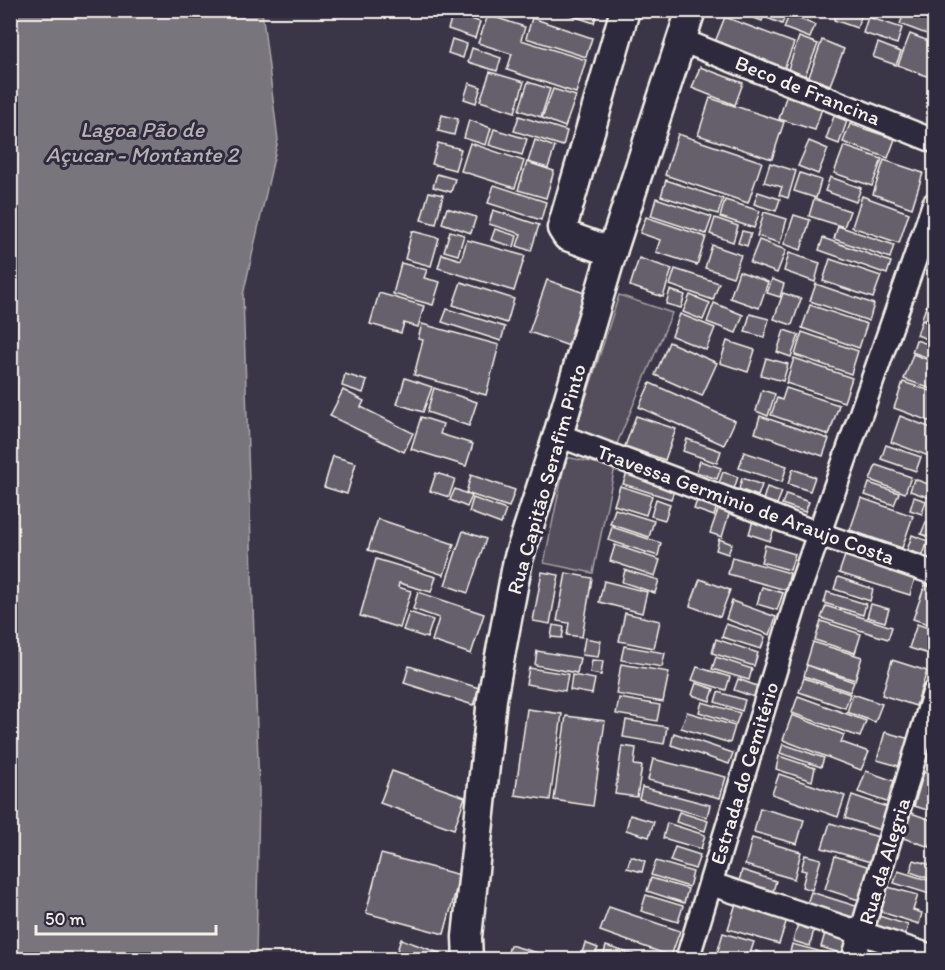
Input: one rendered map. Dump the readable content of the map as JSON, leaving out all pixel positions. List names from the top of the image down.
{
  "streets": {
    "street": [
      "Beco de Francina",
      "Rua Capitão Serafim Pinto",
      "Travessa Germinio de Araujo Costa",
      "Estrada do Cemitério",
      "Rua da Alegria"
    ]
  },
  "crossings": [
    ["Beco de Francina", "Rua Capitão Serafim Pinto"],
    ["Rua Capitão Serafim Pinto", "Travessa Germinio de Araujo Costa"],
    ["Travessa Germinio de Araujo Costa", "Estrada do Cemitério"]
  ],
  "water": ["Lagoa Pão de Açucar - Montante 2"],
  "scale_bar": "50 m"
}
